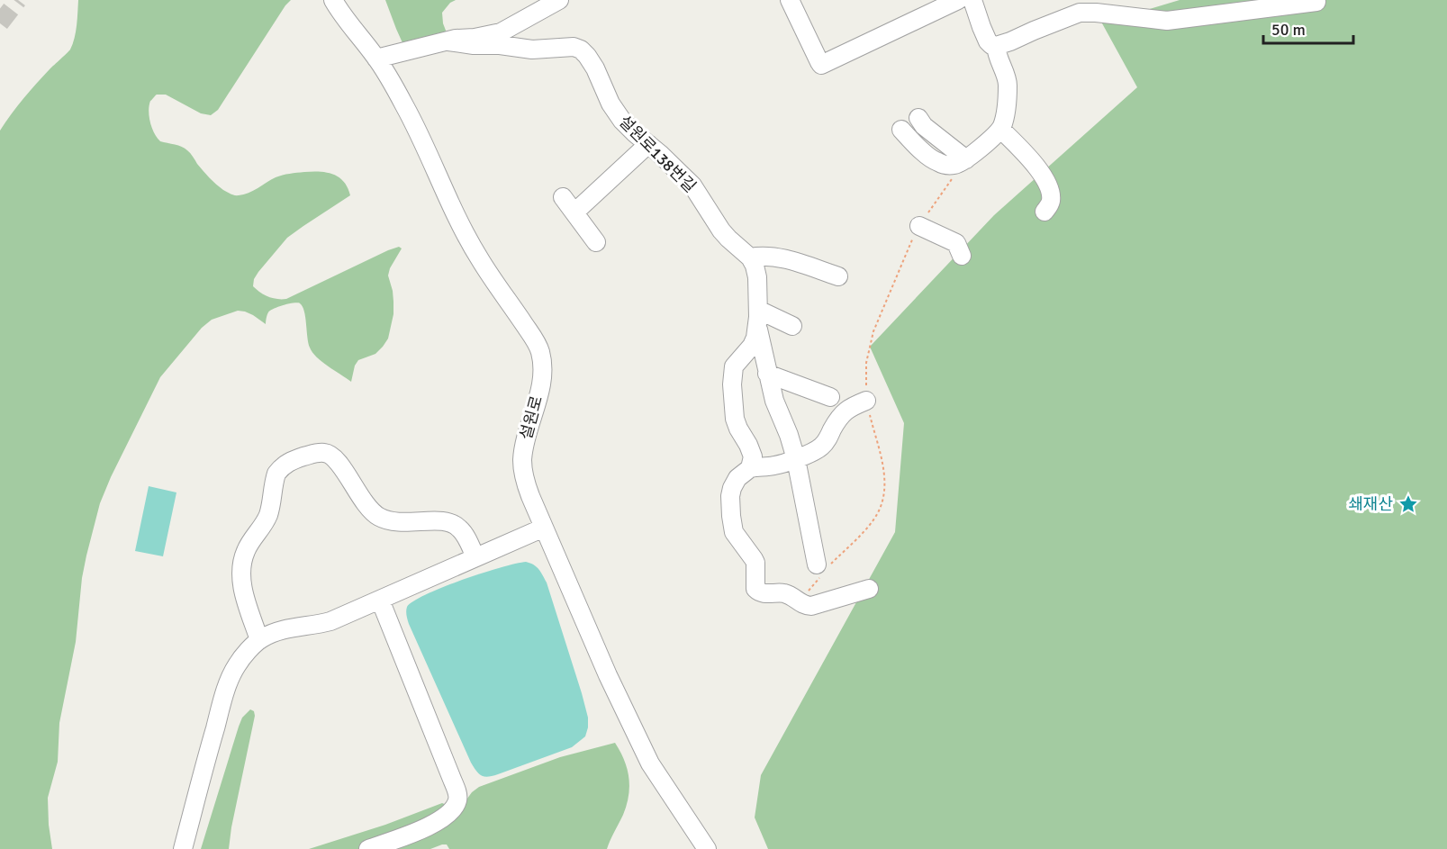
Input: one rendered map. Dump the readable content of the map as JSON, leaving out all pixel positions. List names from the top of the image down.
{
  "streets": {
    "street": ["설원로138번길", "설원로"]
  },
  "places": {
    "place": ["쇄재산"]
  },
  "scale_bar": "50 m"
}
